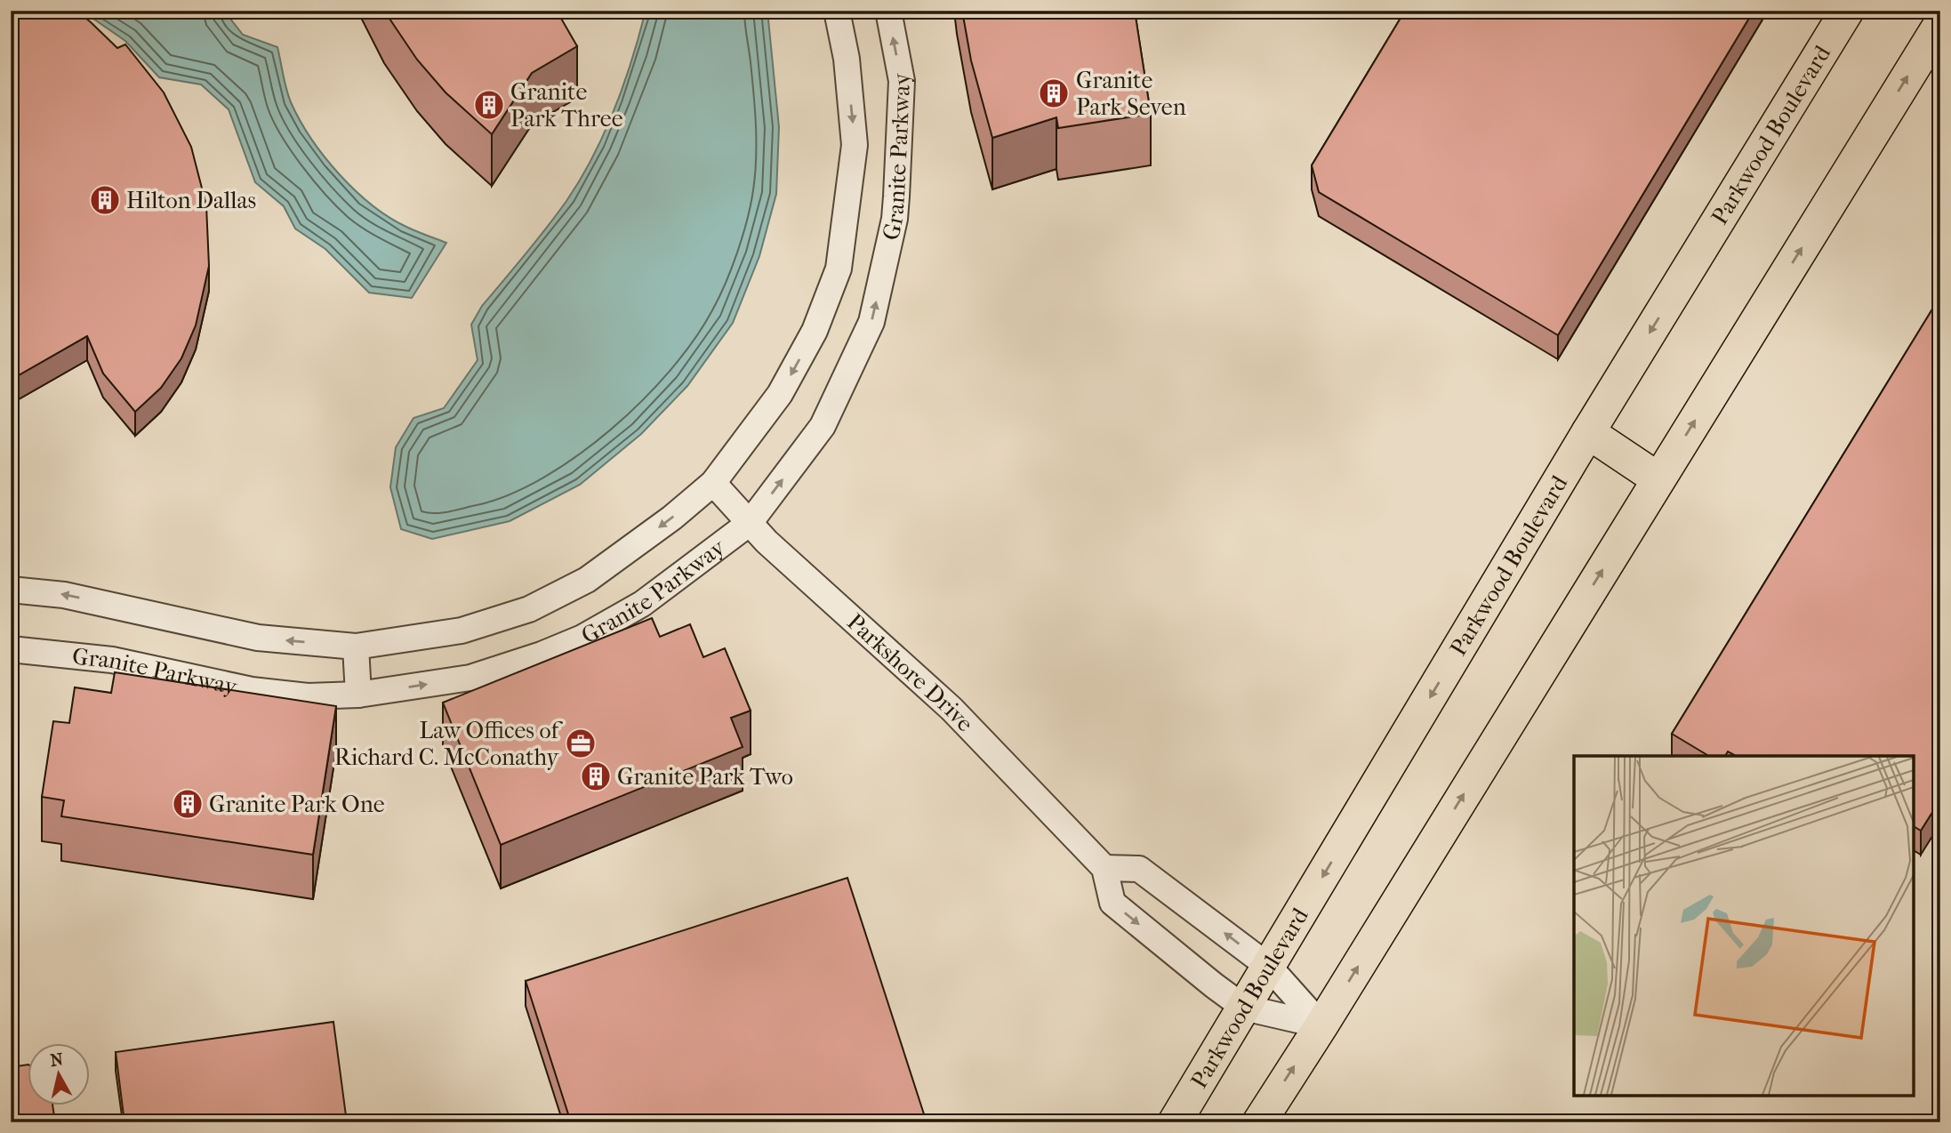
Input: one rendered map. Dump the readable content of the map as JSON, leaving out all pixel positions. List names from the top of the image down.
{
  "streets": {
    "main road": ["Parkwood Boulevard"],
    "street": ["Granite Parkway", "Parkshore Drive"]
  },
  "crossings": [
    ["Granite Parkway", "Parkshore Drive"]
  ],
  "places": {
    "building": [
      "Granite Park Seven",
      "Granite Park Three",
      "Hilton Dallas",
      "Granite Park Two",
      "Granite Park One"
    ],
    "office": ["Law Offices of Richard C. McConathy"]
  },
  "north": "top"
}
